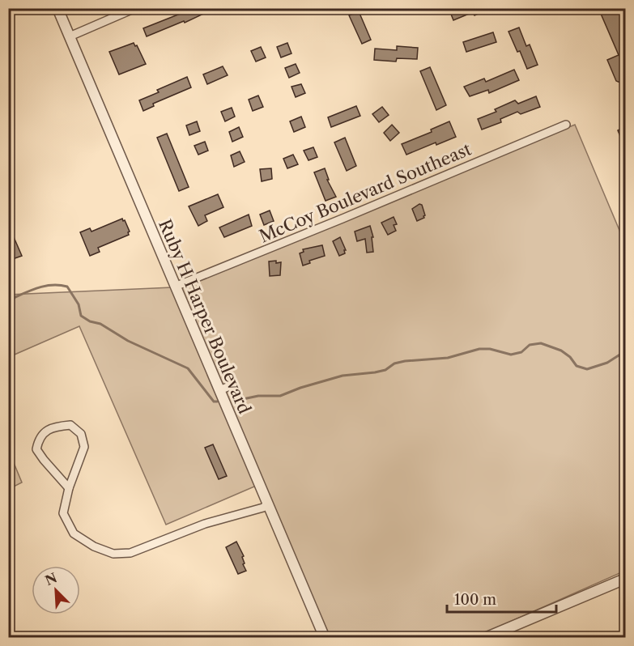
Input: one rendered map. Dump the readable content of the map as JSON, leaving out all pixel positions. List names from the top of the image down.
{
  "streets": {
    "street": ["McCoy Boulevard Southeast", "Ruby H Harper Boulevard"]
  },
  "crossings": [
    ["McCoy Boulevard Southeast", "Ruby H Harper Boulevard"]
  ],
  "scale_bar": "100 m",
  "north": "top left"
}
